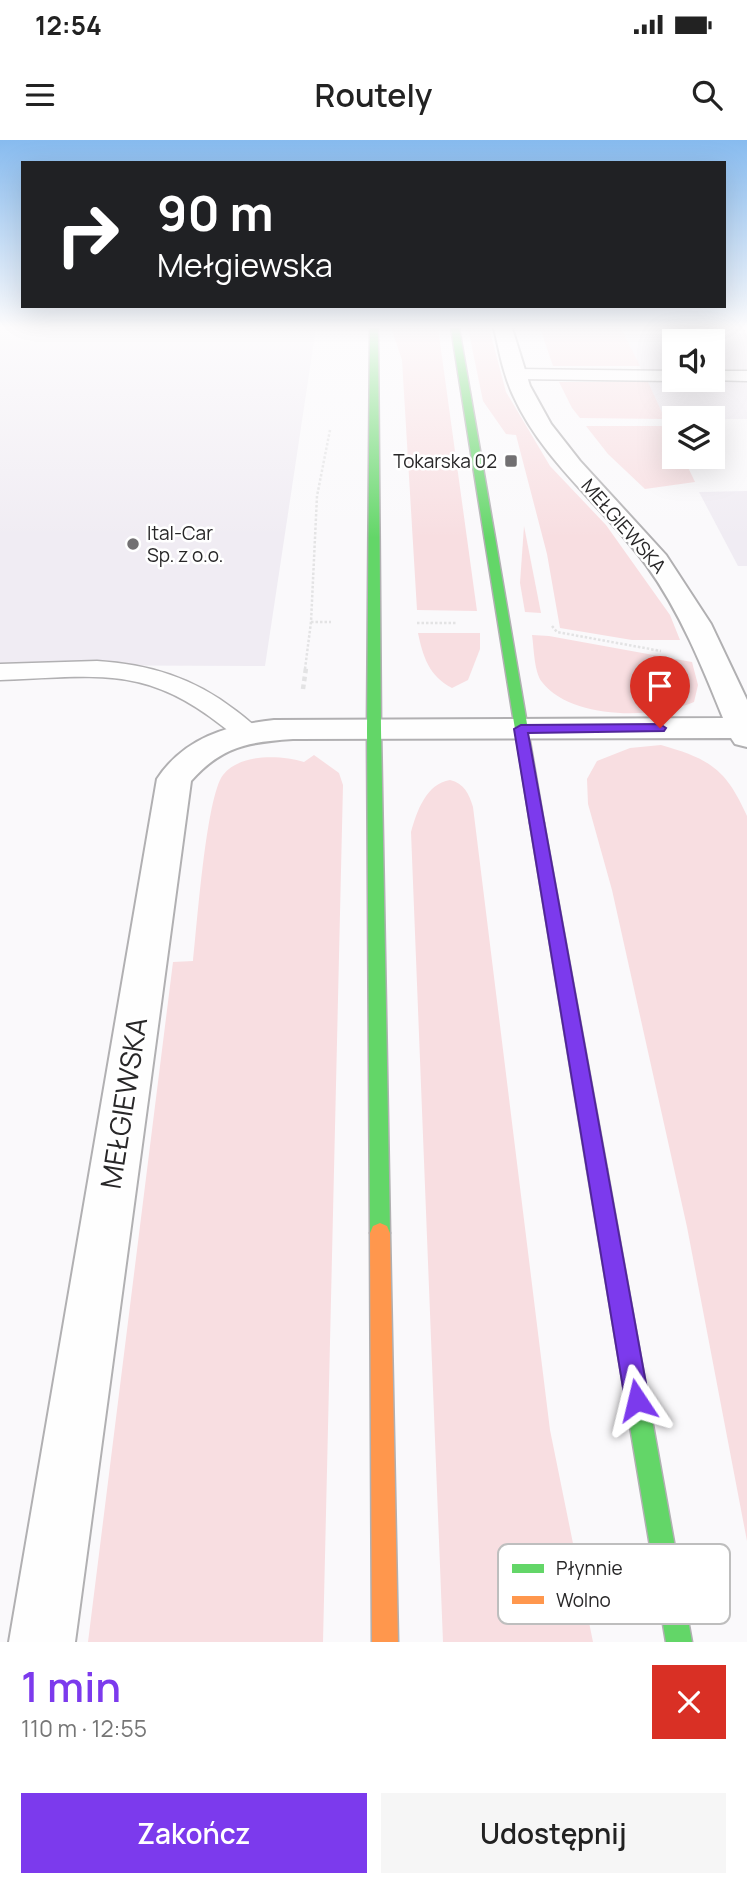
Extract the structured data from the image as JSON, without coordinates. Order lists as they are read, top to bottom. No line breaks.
{"streets":{"street":["MEŁGIEWSKA"]},"places":{"transit":["Tokarska 02"],"other":["Ital-Car Sp. z o.o."]},"legend":["Płynnie","Wolno"],"page":{"status":"12:54","header":"Routely","turn":["90 m","Mełgiewska"],"heading":["1 min","110 m · 12:55"],"buttons":["Zakończ","Udostępnij"]}}
